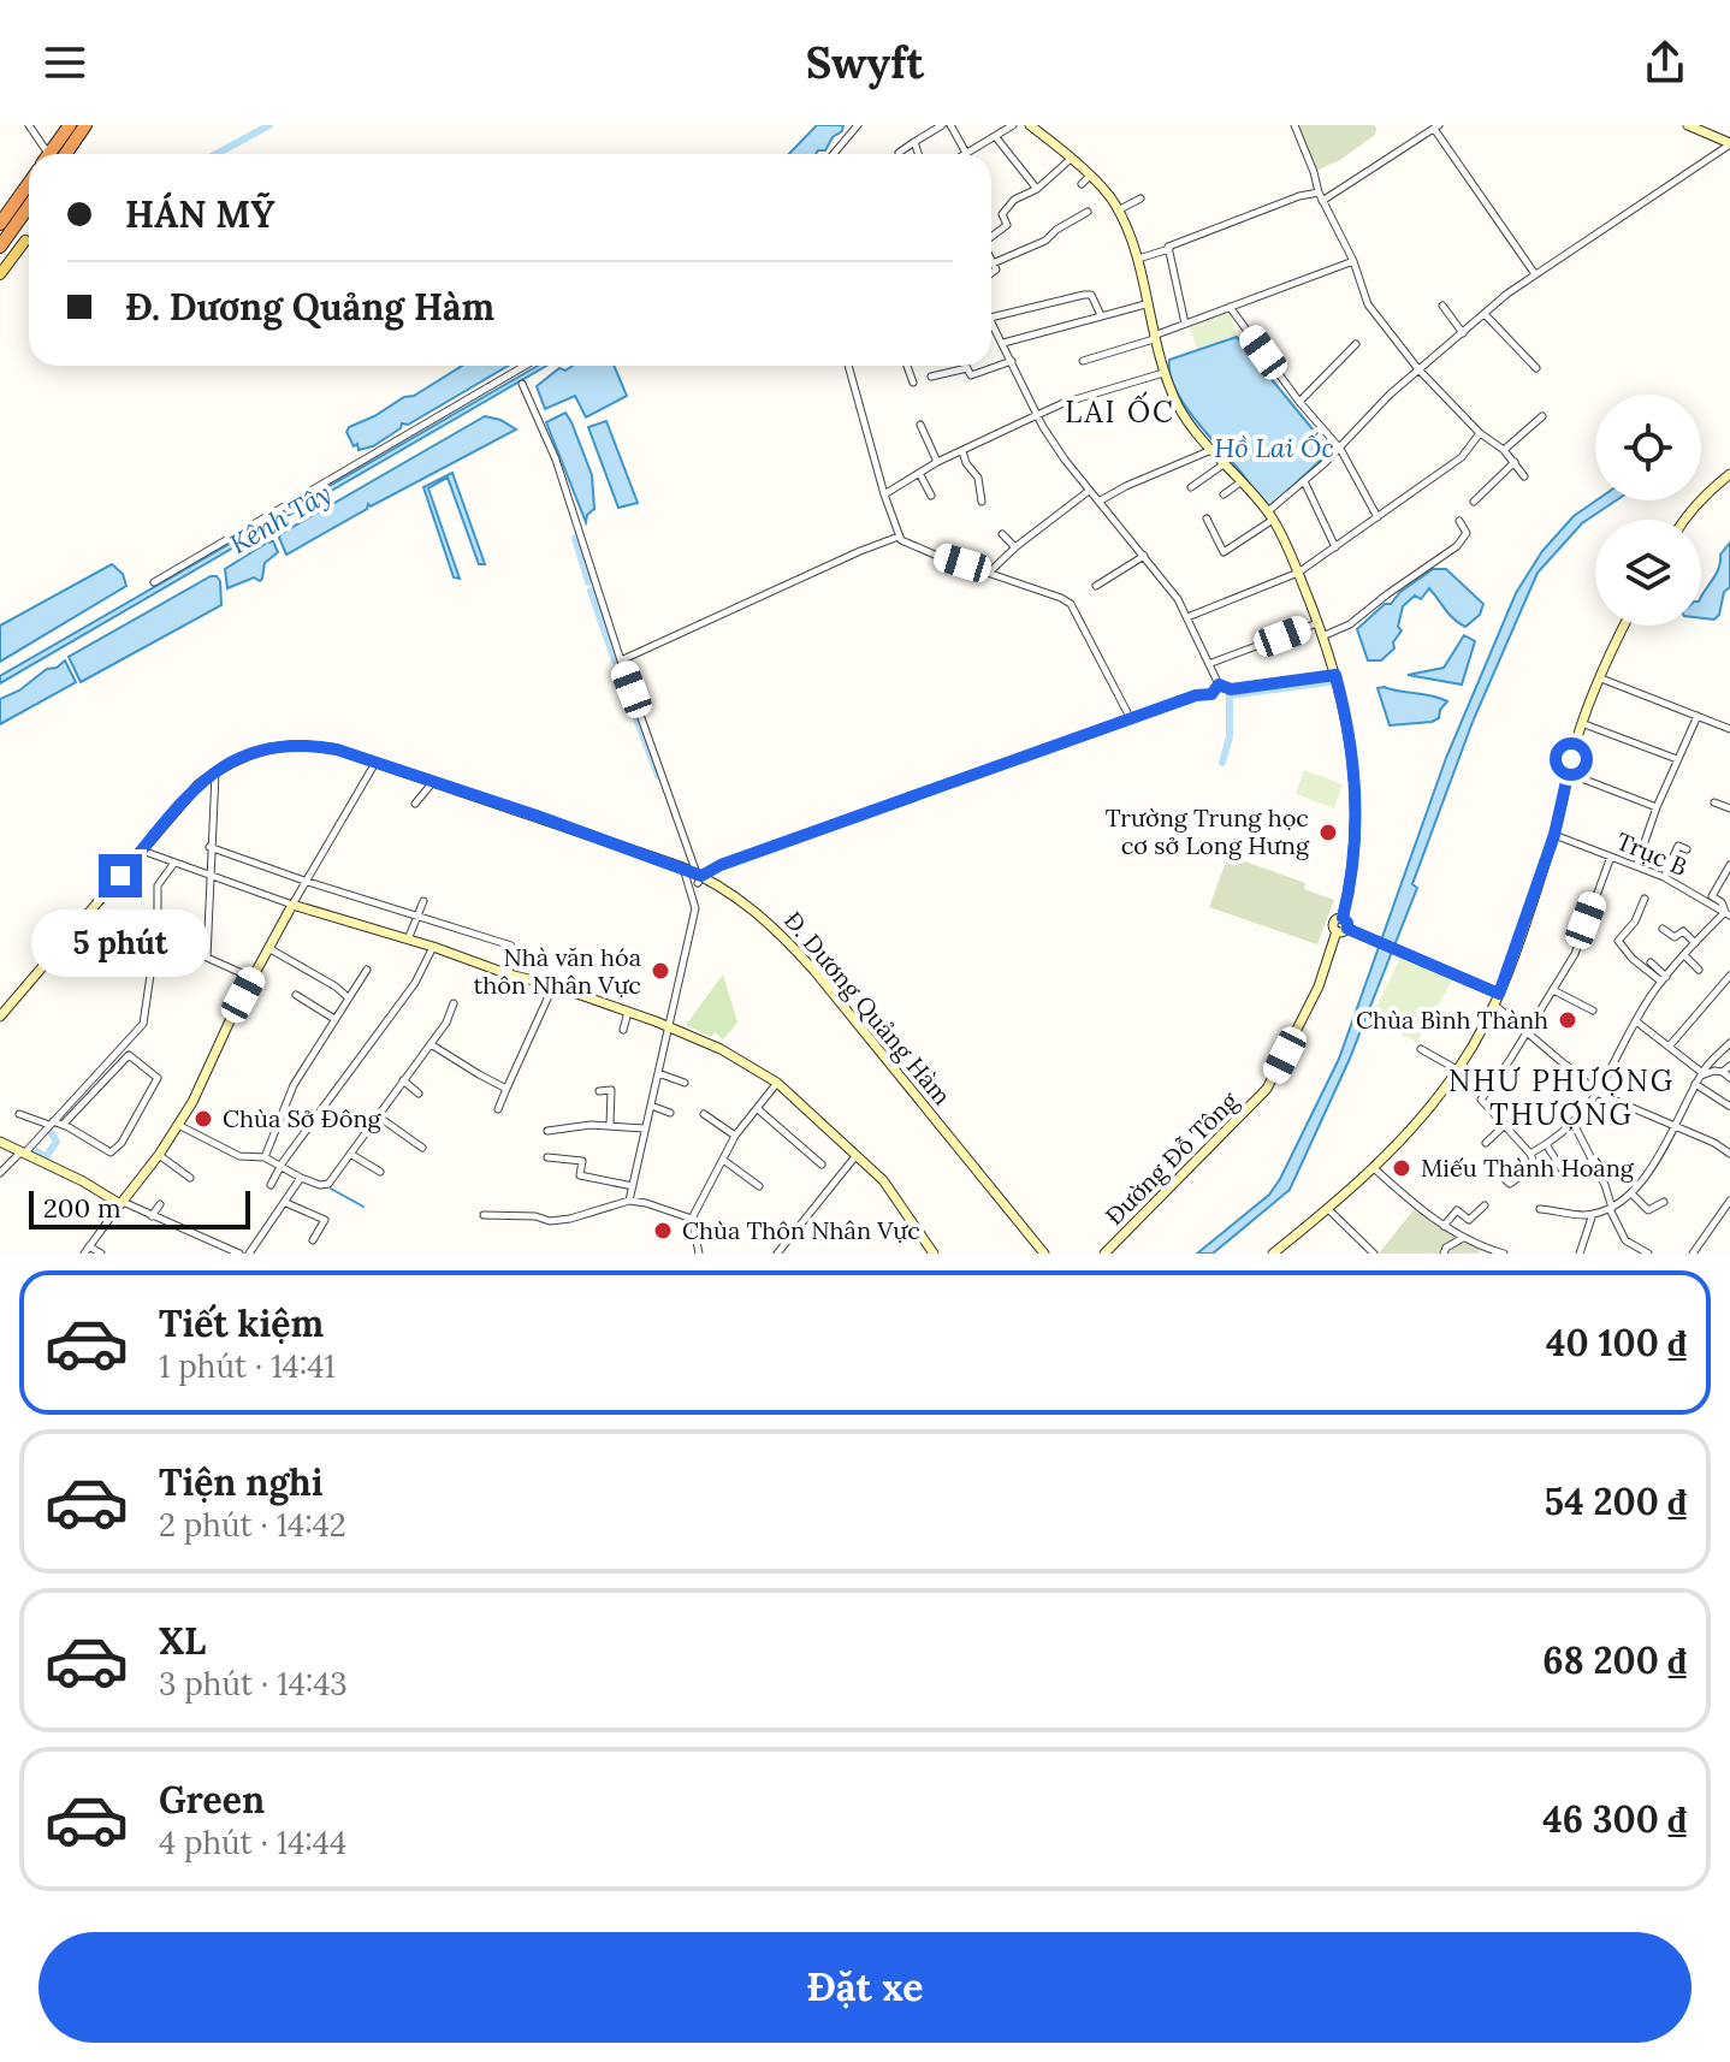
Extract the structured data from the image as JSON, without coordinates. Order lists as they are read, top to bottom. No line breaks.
{"streets":{"main road":["Đ. Dương Quảng Hàm","Đường Đỗ Tông"],"street":["Trục B"]},"districts":["LAI ỐC","NHƯ PHƯỢNG THƯỢNG"],"water":["Hồ Lai Ốc","Kênh Tây"],"places":["Trường Trung học cơ sở Long Hưng","Nhà văn hóa thôn Nhân Vực","Chùa Bình Thành","Chùa Sở Đông","Miếu Thành Hoàng","Chùa Thôn Nhân Vực"],"scale_bar":"200 m","page":{"header":"Swyft","banner":["HÁN MỸ","Đ. Dương Quảng Hàm"],"bubble":"5 phút","scale":"200 m","list":[{"name":"Tiết kiệm","note":"1 phút · 14:41","value":"40 100 ₫"},{"name":"Tiện nghi","note":"2 phút · 14:42","value":"54 200 ₫"},{"name":"XL","note":"3 phút · 14:43","value":"68 200 ₫"},{"name":"Green","note":"4 phút · 14:44","value":"46 300 ₫"}],"buttons":"Đặt xe"}}
